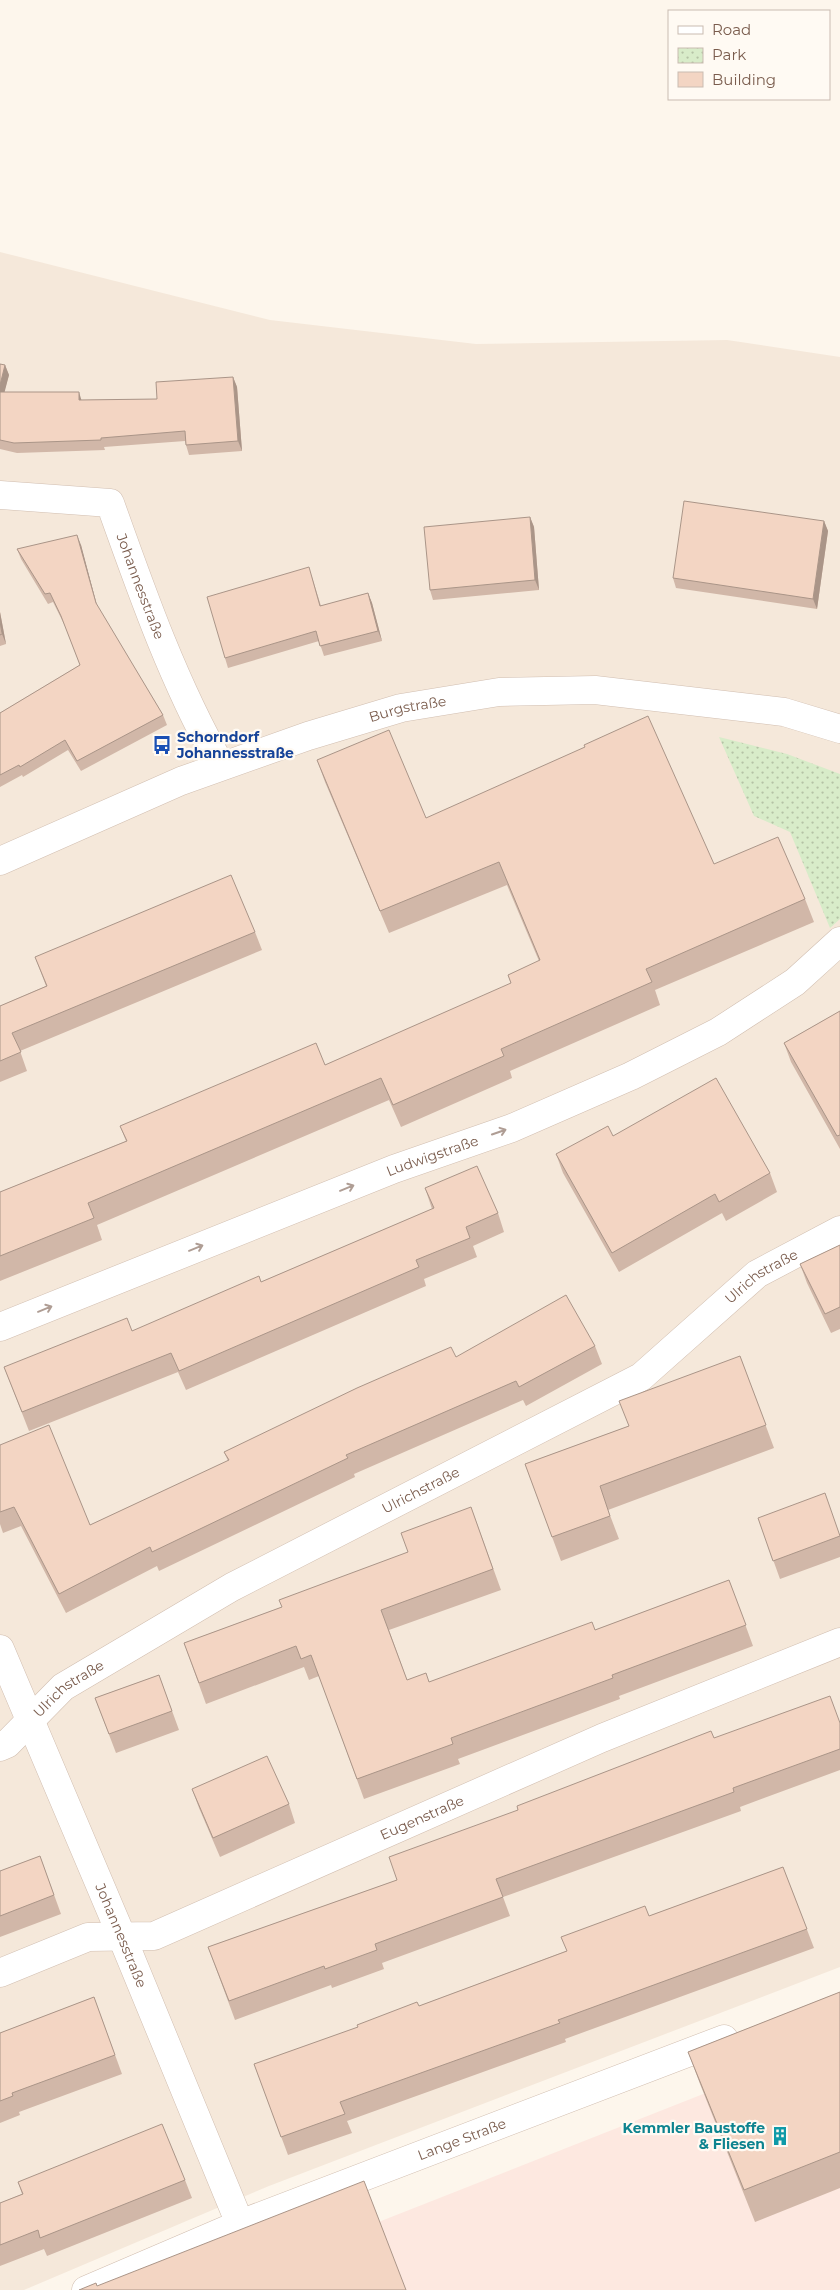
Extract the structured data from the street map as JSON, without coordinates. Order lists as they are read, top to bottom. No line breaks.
{"streets":{"street":["Johannesstraße","Burgstraße","Ludwigstraße","Ulrichstraße","Eugenstraße","Lange Straße"]},"crossings":[["Johannesstraße","Burgstraße"],["Johannesstraße","Ulrichstraße"],["Johannesstraße","Eugenstraße"],["Johannesstraße","Lange Straße"]],"one_way":["Ludwigstraße"],"places":{"bus stop":["Schorndorf Johannesstraße"],"building":["Kemmler Baustoffe & Fliesen"]},"legend":["Road","Park","Building"]}
